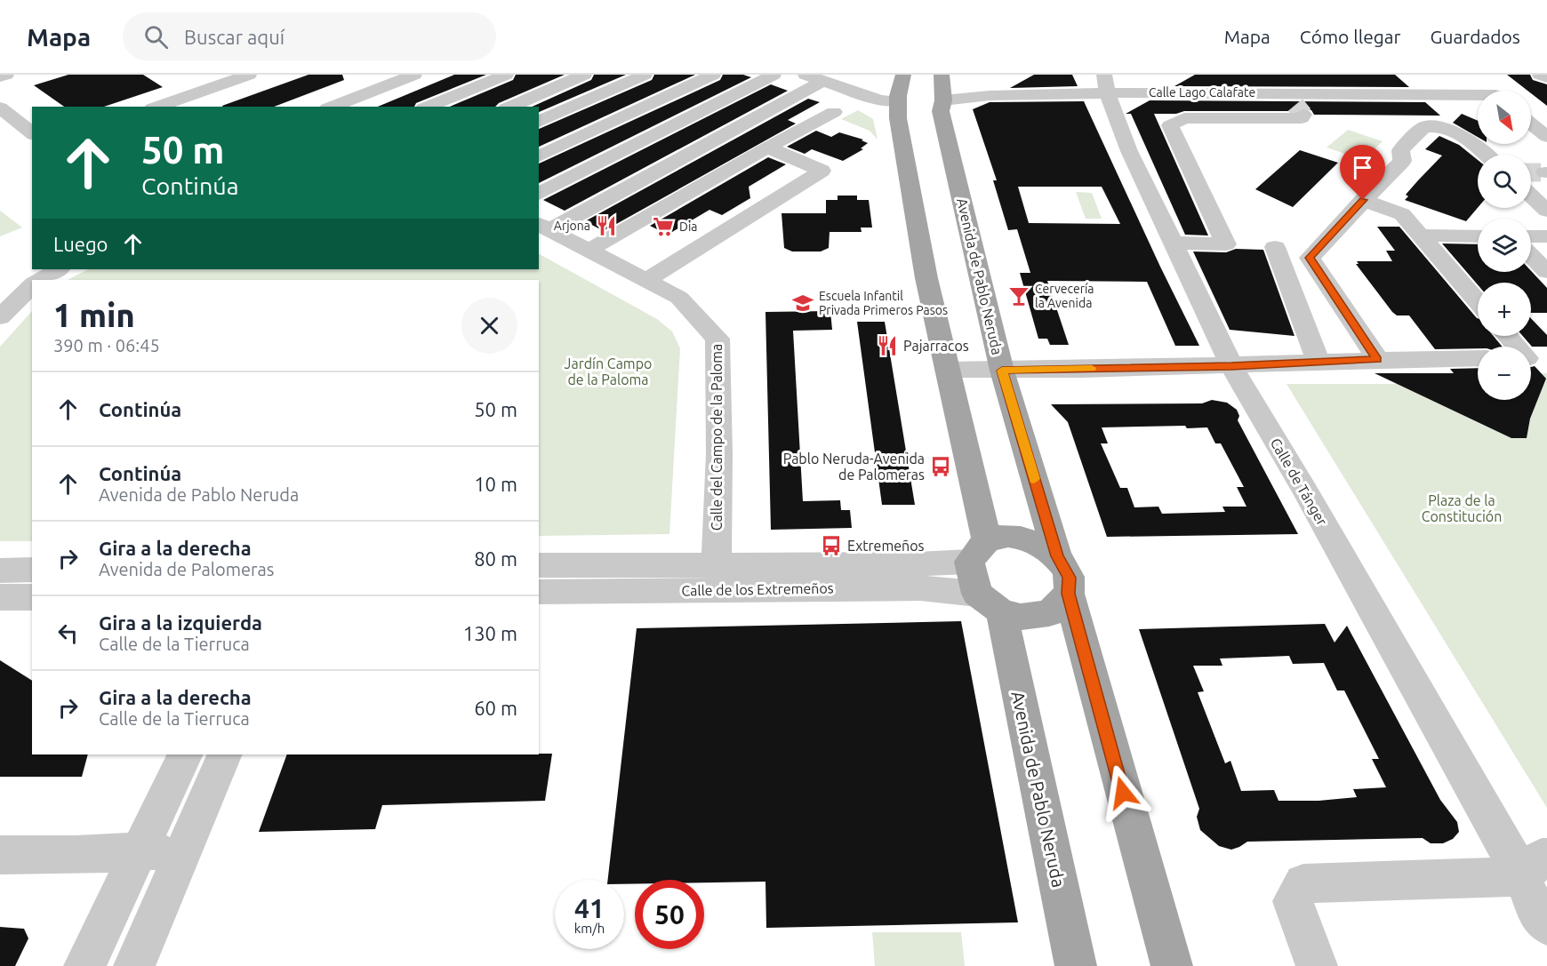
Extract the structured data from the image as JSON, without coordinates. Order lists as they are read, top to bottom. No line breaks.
{"streets":{"main road":["Avenida de Pablo Neruda"],"street":["Calle Lago Calafate","Calle del Campo de la Paloma","Calle de Tánger","Calle de los Extremeños"]},"crossings":[["Calle Lago Calafate","Avenida de Pablo Neruda"],["Calle Lago Calafate","Calle del Campo de la Paloma"],["Calle Lago Calafate","Calle de Tánger"],["Avenida de Pablo Neruda","Calle de los Extremeños"],["Calle del Campo de la Paloma","Calle de los Extremeños"]],"parks":["Jardín Campo de la Paloma","Plaza de la Constitución"],"places":{"restaurant":["Arjona","Pajarracos"],"supermarket":["Dia"],"bar":["Cervecería la Avenida"],"school or university":["Escuela Infantil Privada Primeros Pasos"],"bus stop":["Pablo Neruda-Avenida de Palomeras","Extremeños"]},"north":"bottom right","page":{"header":"Mapa","search":"Buscar aquí","nav":["Mapa","Cómo llegar","Guardados"],"map_buttons":["+","−"],"turn":["50 m","Continúa"],"then":"Luego","heading":["1 min","390 m · 06:45"],"list":[{"name":"Continúa","value":"50 m"},{"name":"Continúa","note":"Avenida de Pablo Neruda","value":"10 m"},{"name":"Gira a la derecha","note":"Avenida de Palomeras","value":"80 m"},{"name":"Gira a la izquierda","note":"Calle de la Tierruca","value":"130 m"},{"name":"Gira a la derecha","note":"Calle de la Tierruca","value":"60 m"}],"speed":"41 km/h","limit":"50"}}
